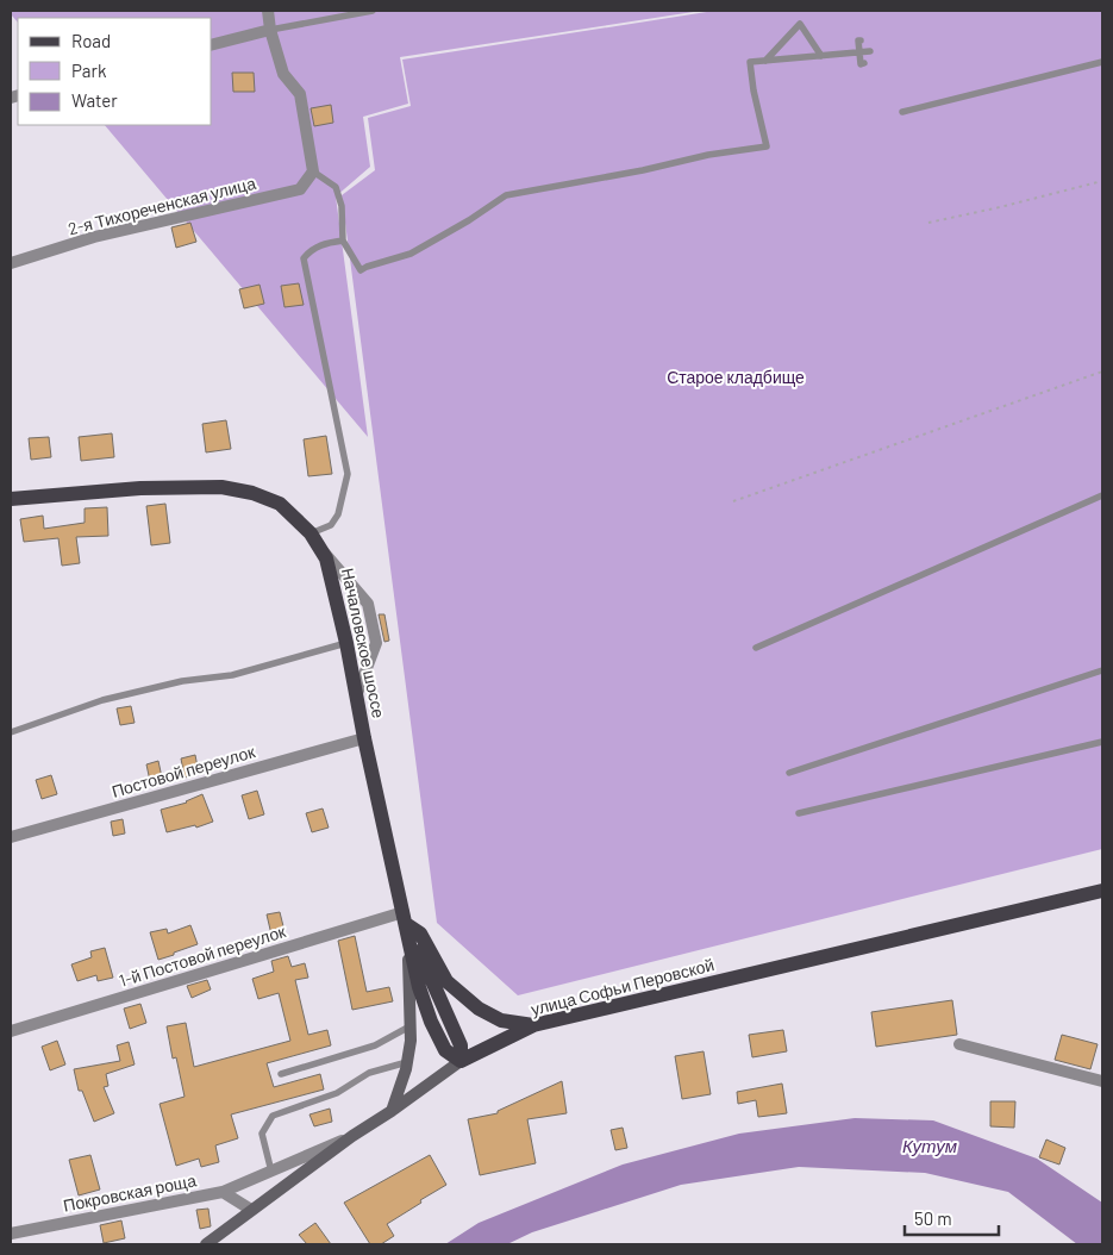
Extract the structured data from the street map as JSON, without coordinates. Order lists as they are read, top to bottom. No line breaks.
{"streets":{"main road":["Началовское шоссе","улица Софьи Перовской"],"street":["2-я Тихореченская улица","Постовой переулок","1-й Постовой переулок","Покровская роща"]},"crossings":[["Началовское шоссе","Постовой переулок"],["Началовское шоссе","1-й Постовой переулок"],["Началовское шоссе","улица Софьи Перовской"],["улица Софьи Перовской","Покровская роща"]],"water":["Кутум"],"parks":["Старое кладбище"],"legend":["Road","Park","Water"],"scale_bar":"50 m"}
